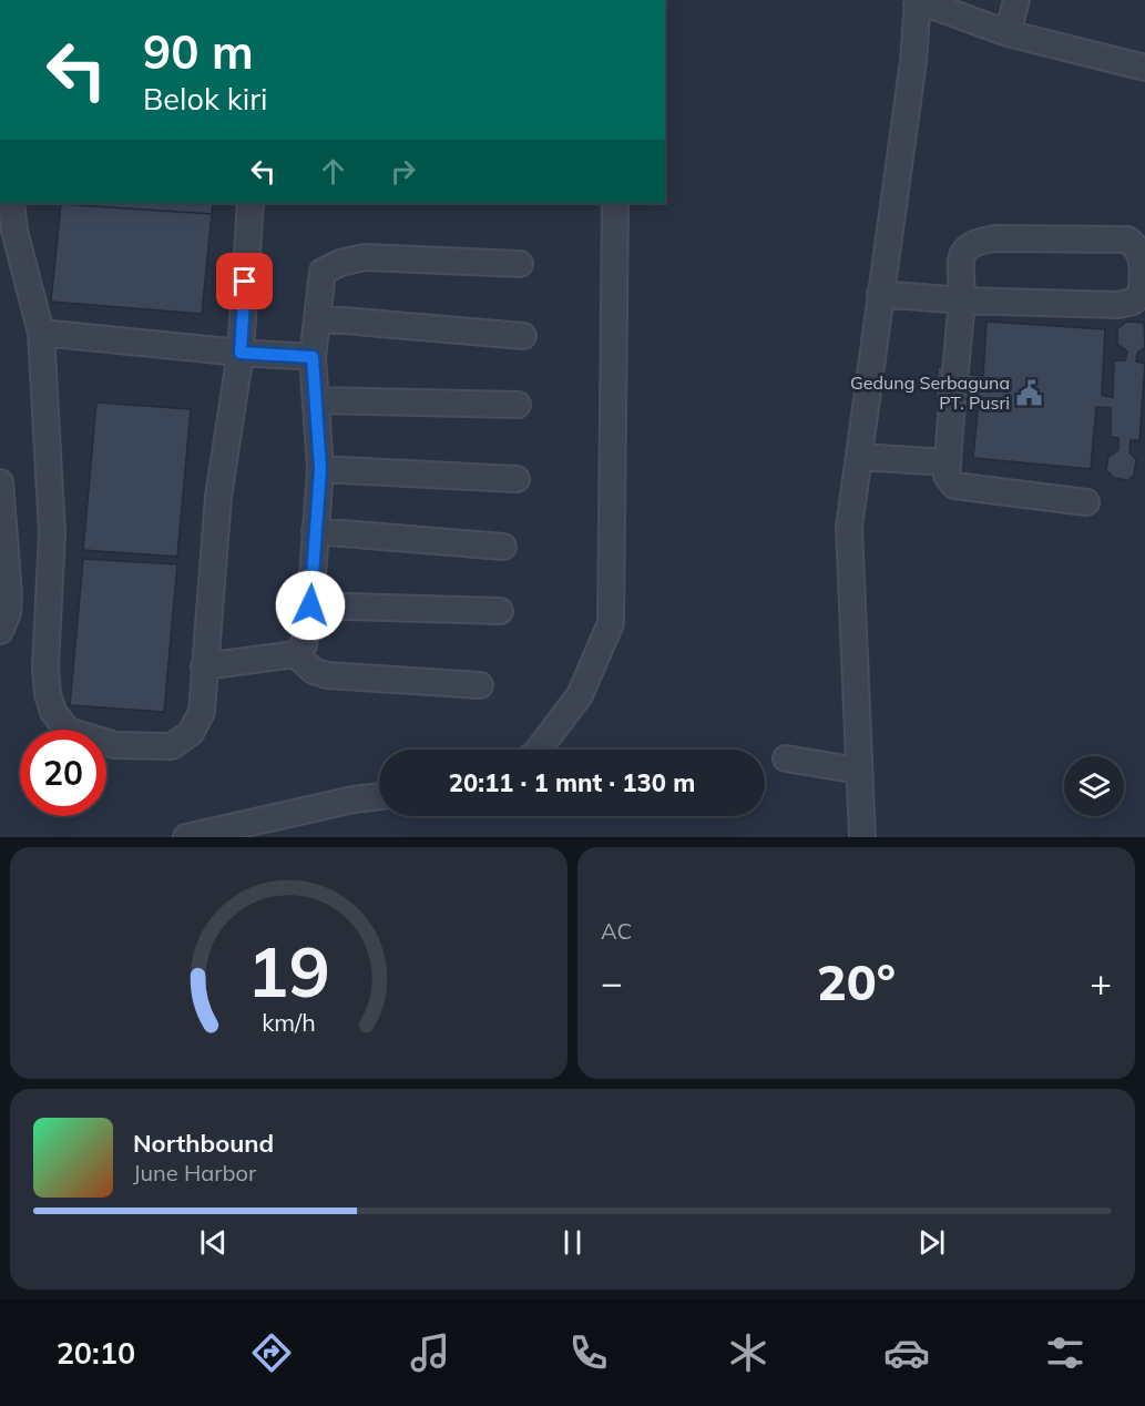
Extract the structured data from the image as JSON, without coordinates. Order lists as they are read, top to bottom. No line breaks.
{"places":{"public building":["Gedung Serbaguna PT. Pusri"]},"page":{"turn":["90 m","Belok kiri"],"limit":"20","trip":"20:11 · 1 mnt · 130 m","tile":"AC","heat":["−","20°","+"],"song":["Northbound","June Harbor"],"tabs":"20:10","gauge":["19","km/h"]}}
